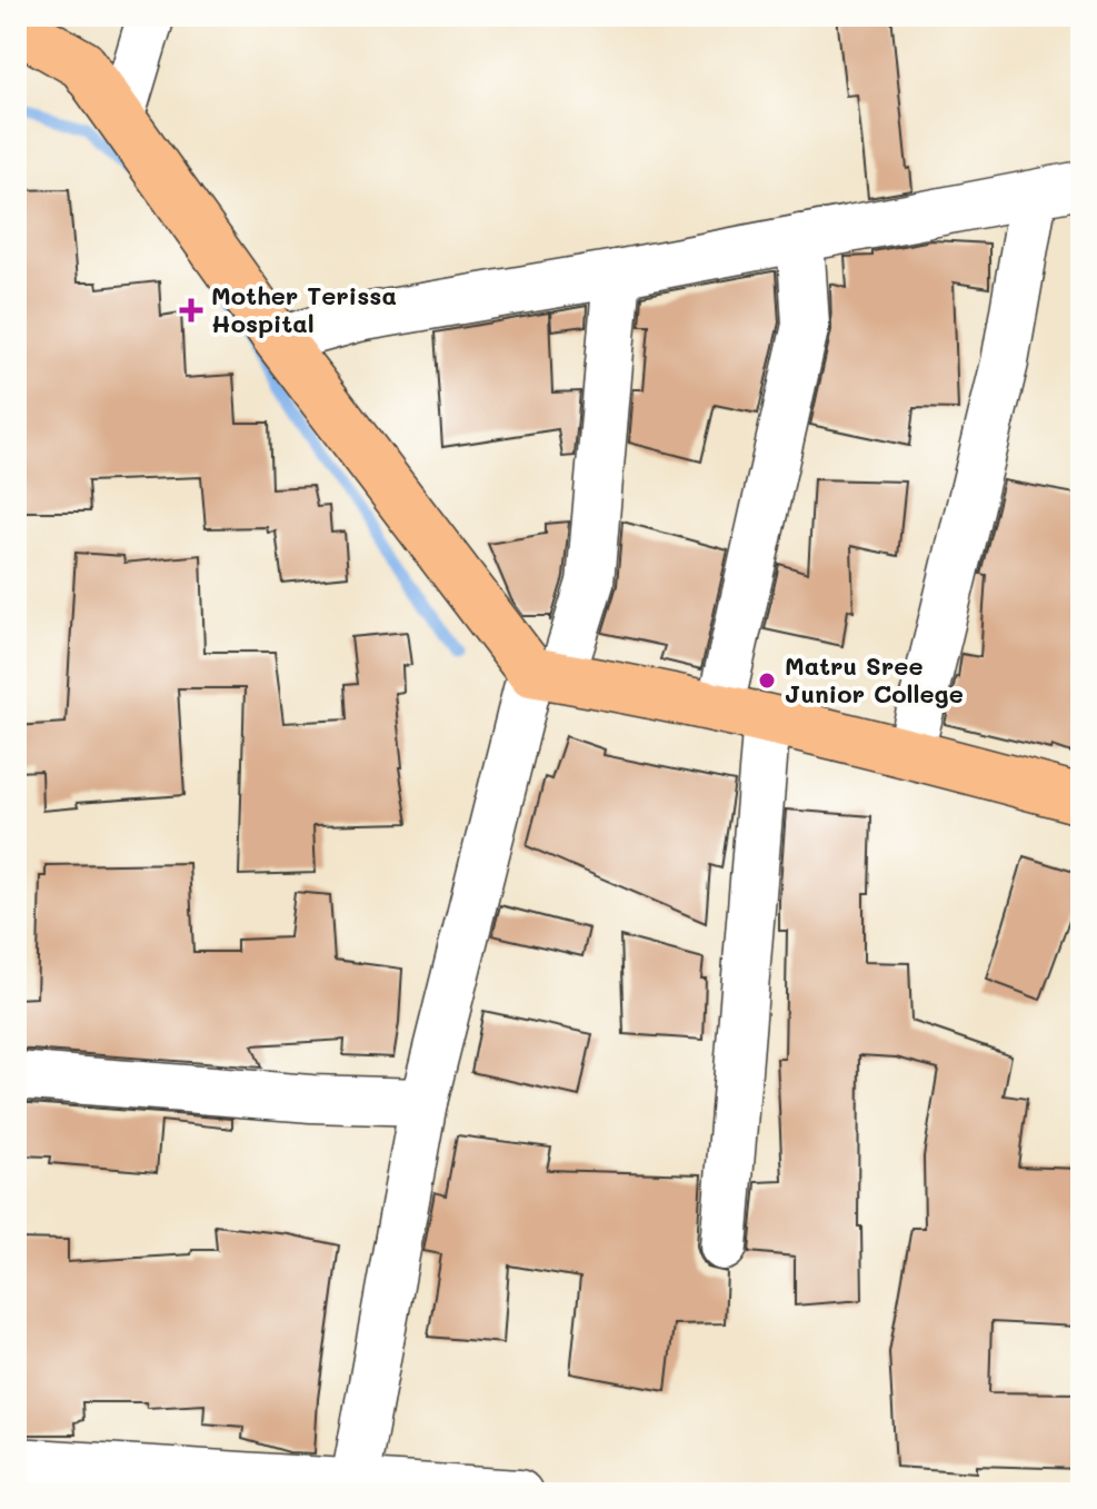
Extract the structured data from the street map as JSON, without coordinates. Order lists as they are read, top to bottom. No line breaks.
{"places":{"health":["Mother Terissa Hospital"],"other":["Matru Sree Junior College"]}}
